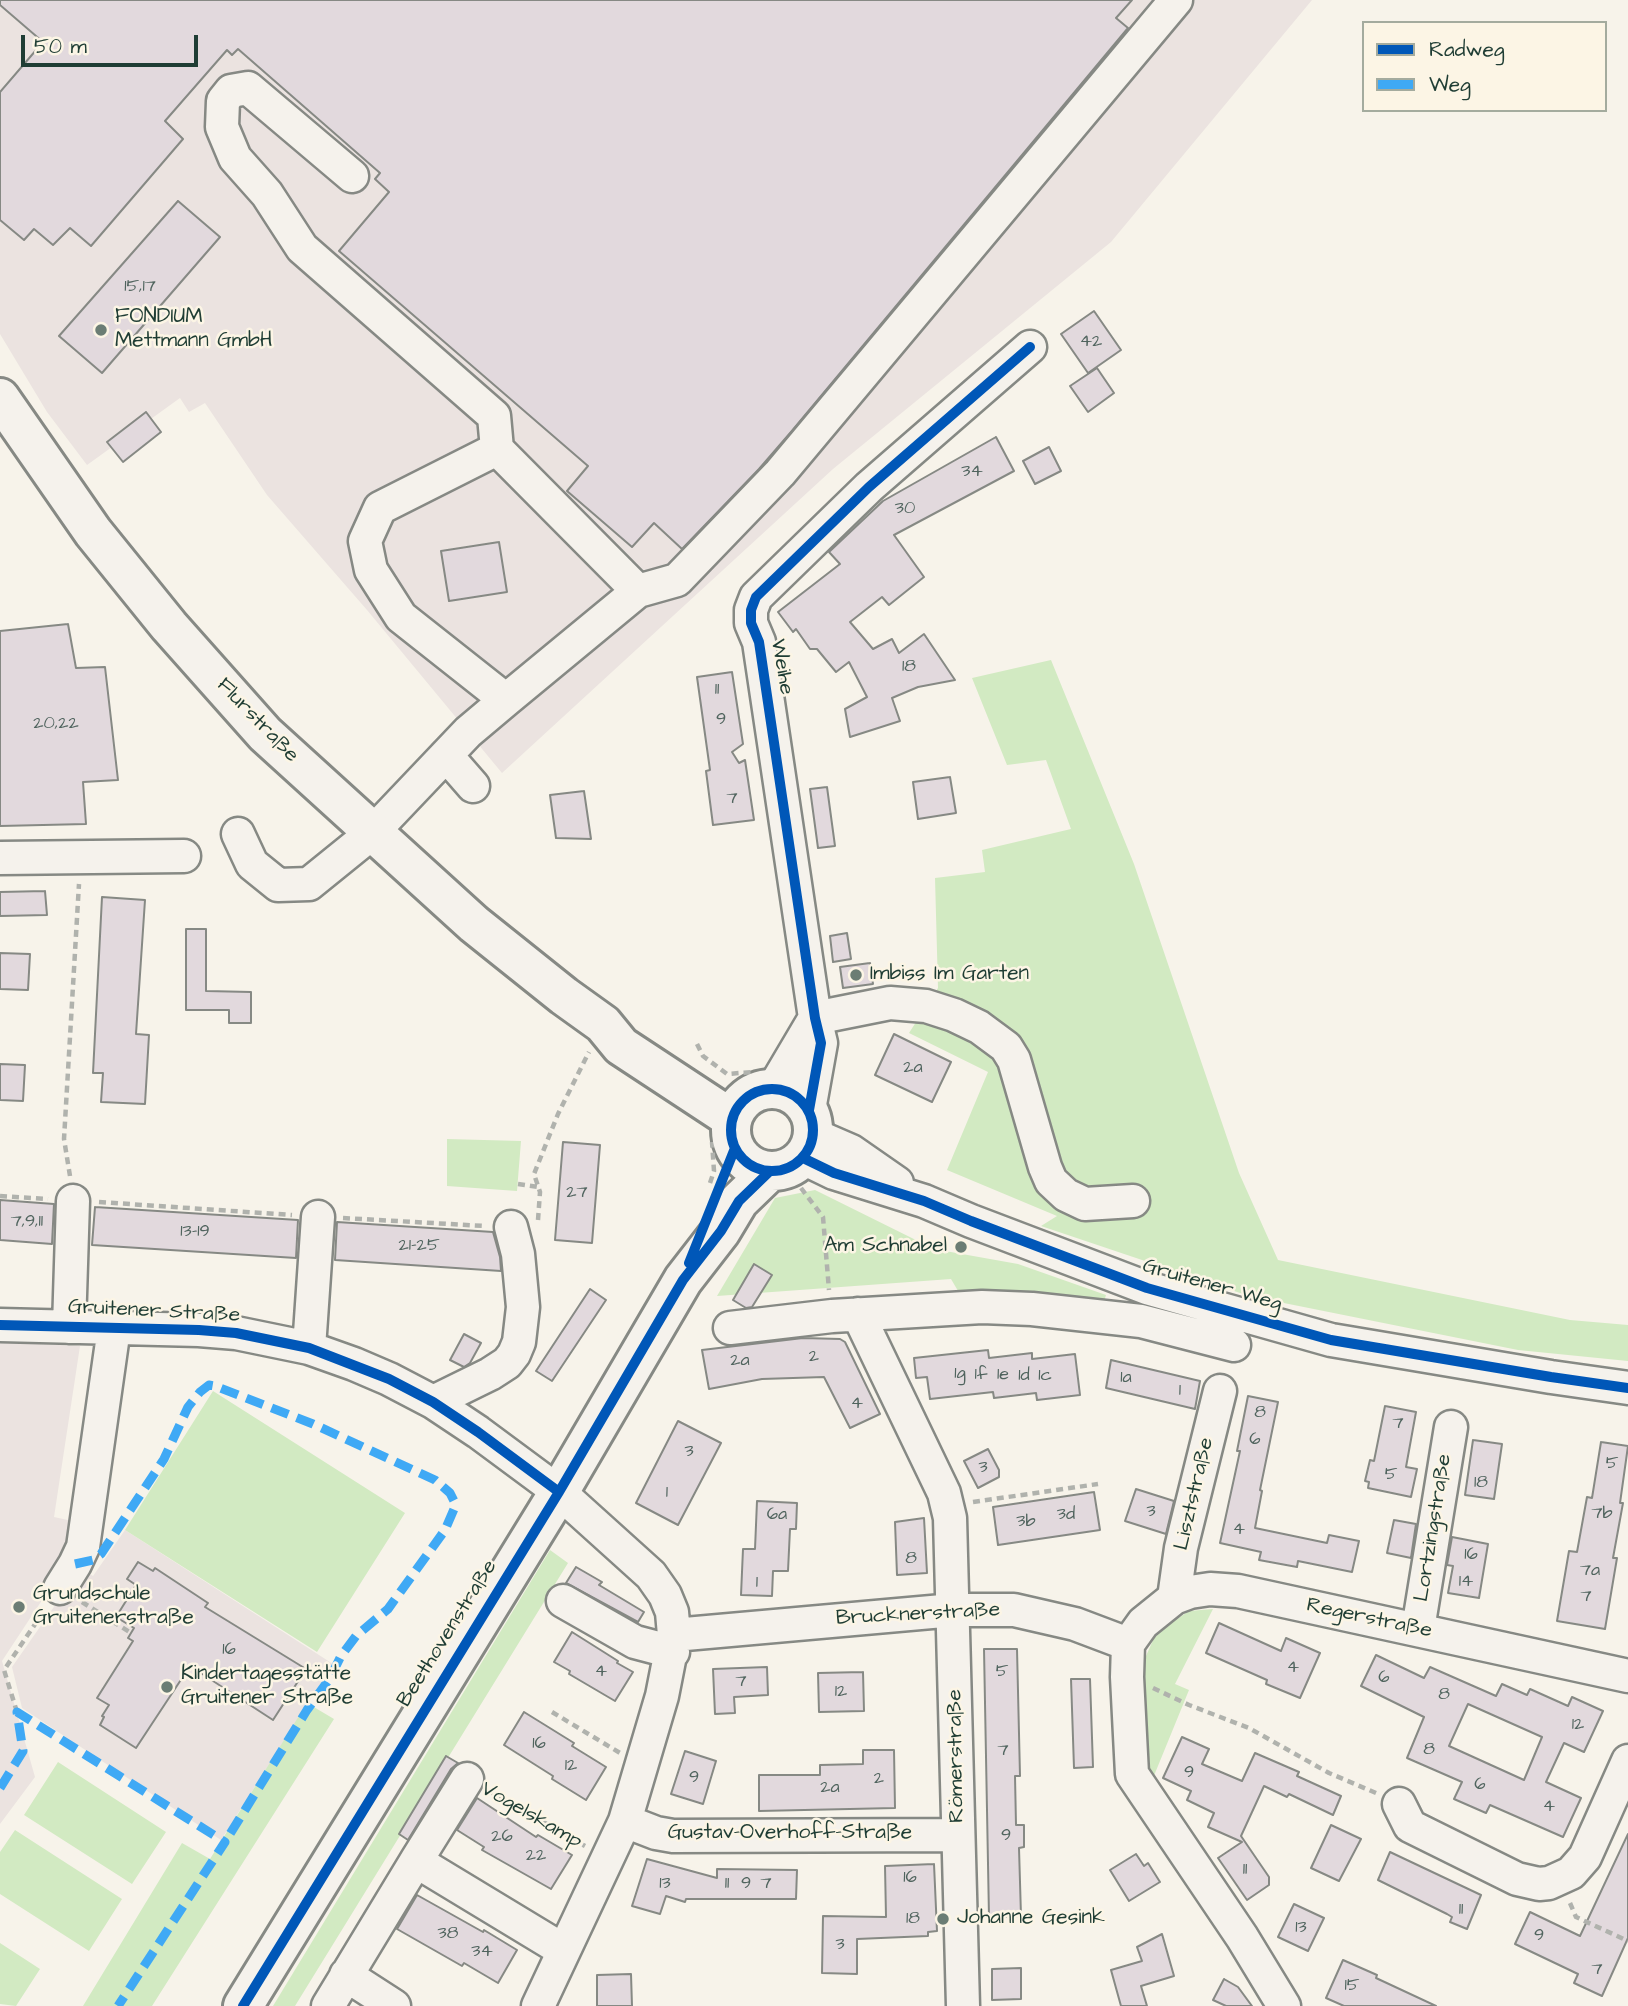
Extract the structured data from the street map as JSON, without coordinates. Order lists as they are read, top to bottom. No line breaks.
{"streets":{"main road":["Flurstraße","Beethovenstraße"],"street":["Weihe","Gruitener Weg","Gruitener Straße","Lisztstraße","Lortzingstraße","Brucknerstraße","Regerstraße","Römerstraße","Vogelskamp","Gustav-Overhoff-Straße"]},"crossings":[["Weihe","Gruitener Weg"],["Weihe","Beethovenstraße"],["Gruitener Weg","Beethovenstraße"],["Gruitener Straße","Beethovenstraße"],["Gruitener Straße","Vogelskamp"],["Lisztstraße","Regerstraße"],["Lortzingstraße","Regerstraße"],["Brucknerstraße","Regerstraße"],["Brucknerstraße","Römerstraße"],["Brucknerstraße","Vogelskamp"],["Beethovenstraße","Vogelskamp"],["Römerstraße","Gustav-Overhoff-Straße"],["Vogelskamp","Gustav-Overhoff-Straße"]],"places":["FONDIUM Mettmann GmbH","Imbiss Im Garten","Am Schnabel","Grundschule Gruitenerstraße","Kindertagesstätte Gruitener Straße","Johanne Gesink"],"house_numbers":["15,17","42","34","30","18","11","9","20,22","7","2a","27","7,9,11","13-19","21-25","2","2a","1g","1f","1e","1d","1c","1a","1","4","8","7","6","3","5","3","5","18","1","3","7b","6a","3d","3b","4","16","8","7a","14","1","7","16","4","4","5","6","7","12","8","12","16","8","7","12","9","9","2","6","2a","4","9","26","22","11","16","13","11","9","7","11","18","13","38","9","3","34","7","15"],"legend":["Radweg","Weg"],"scale_bar":"50 m"}
